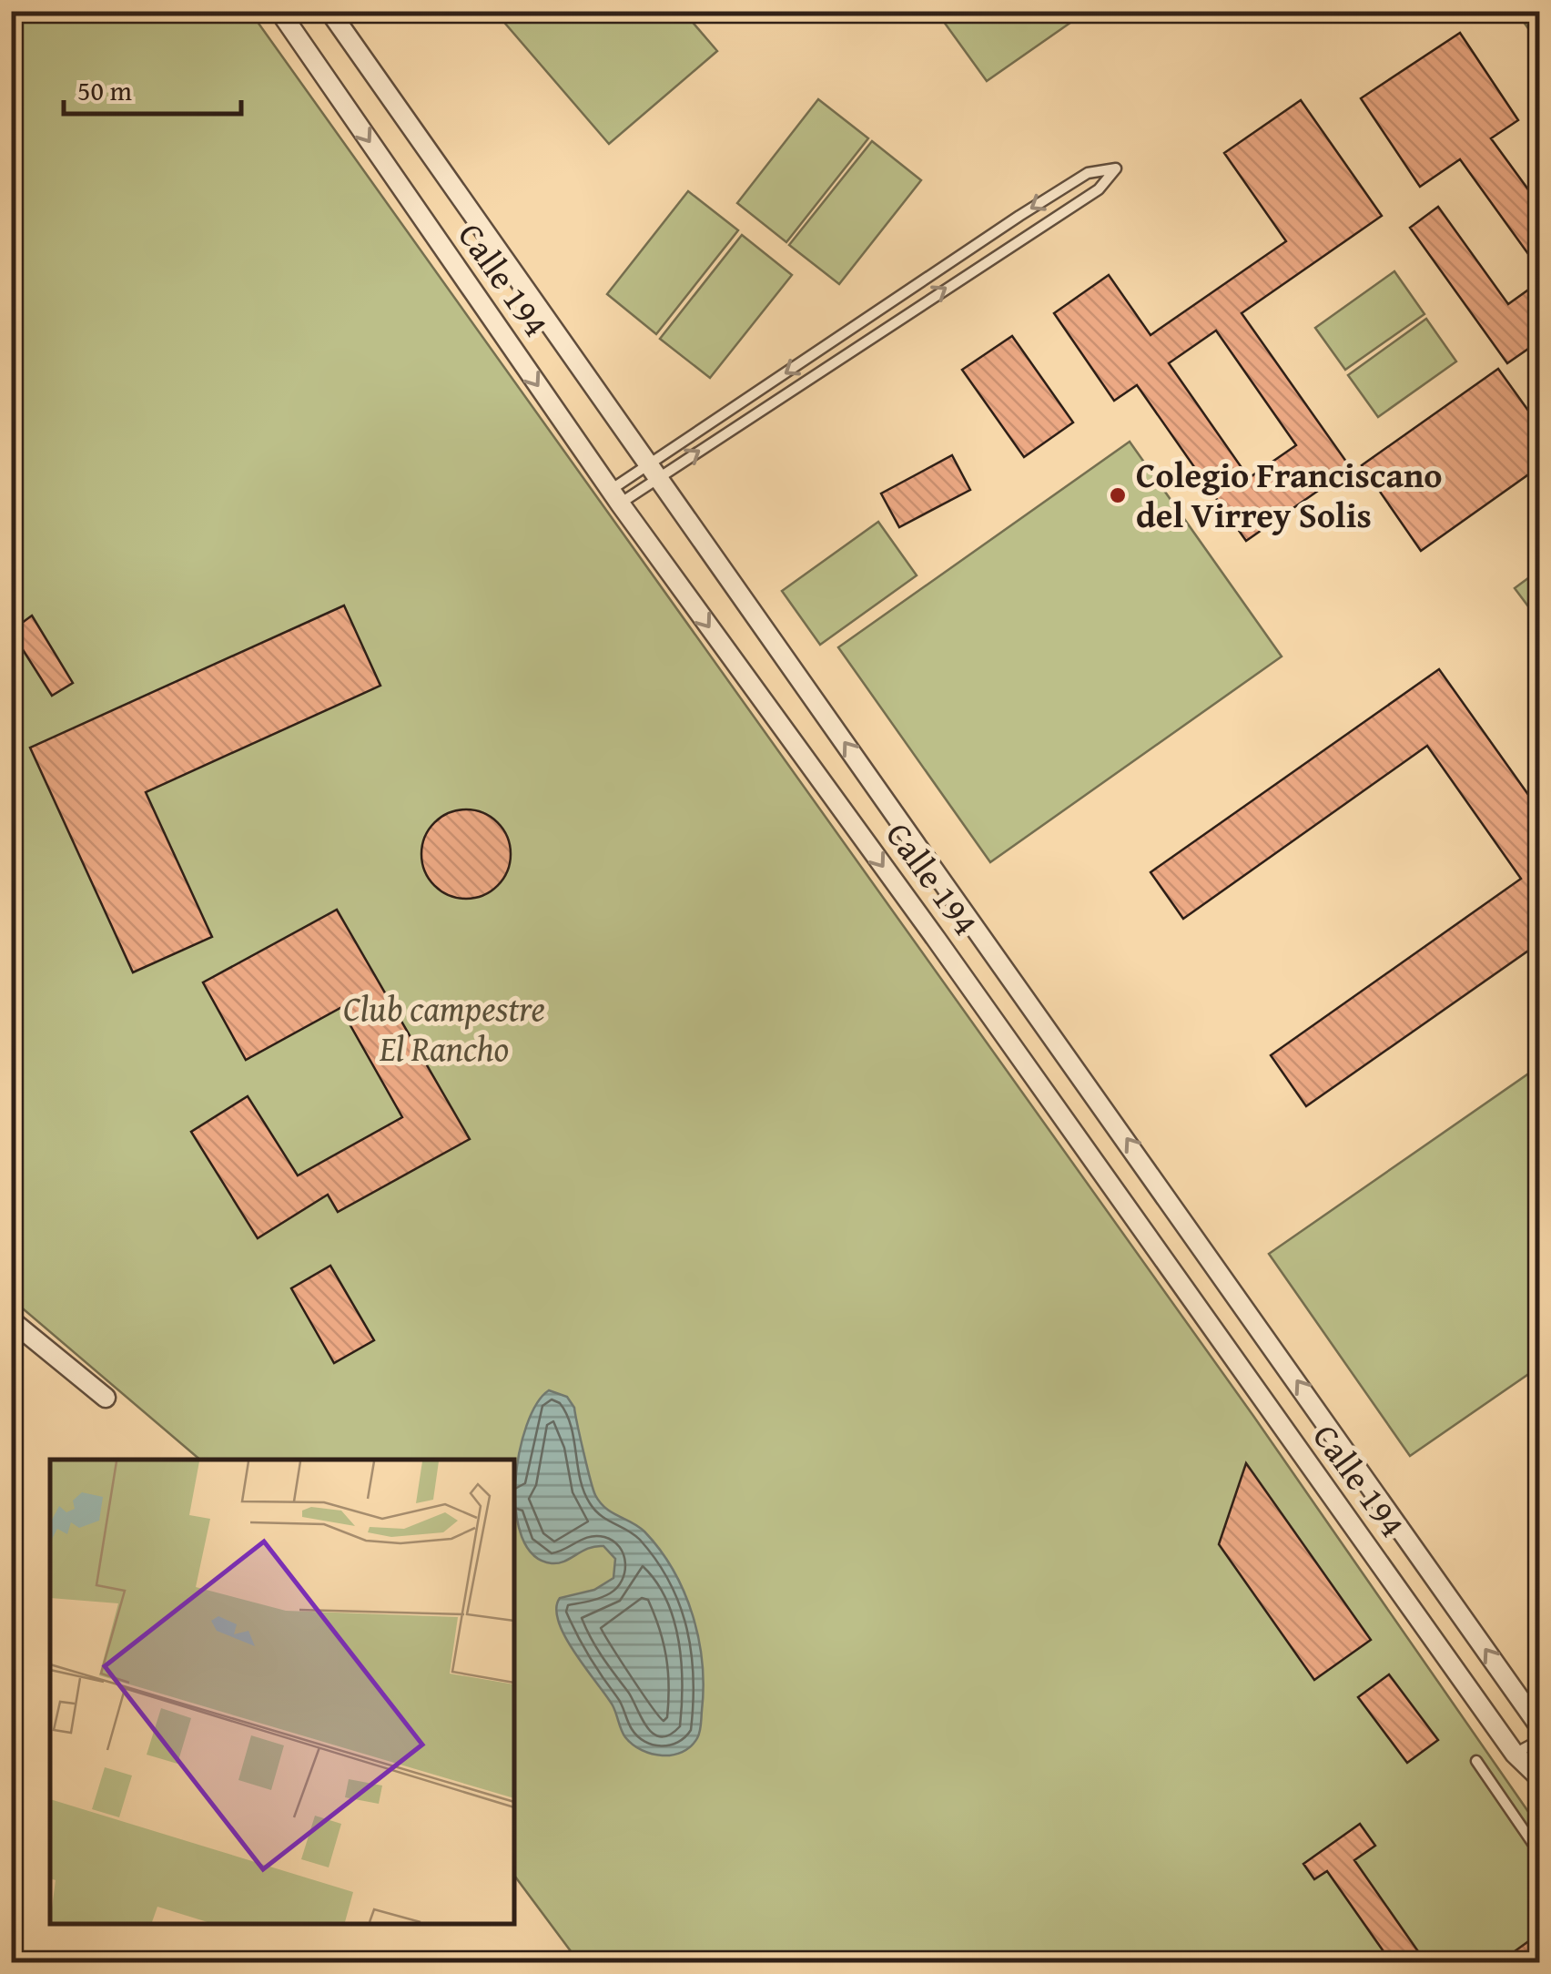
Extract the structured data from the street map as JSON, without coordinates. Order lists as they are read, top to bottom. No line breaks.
{"streets":{"street":["Calle 194"]},"parks":["Club campestre El Rancho"],"places":["Colegio Franciscano del Virrey Solis"],"scale_bar":"50 m"}
